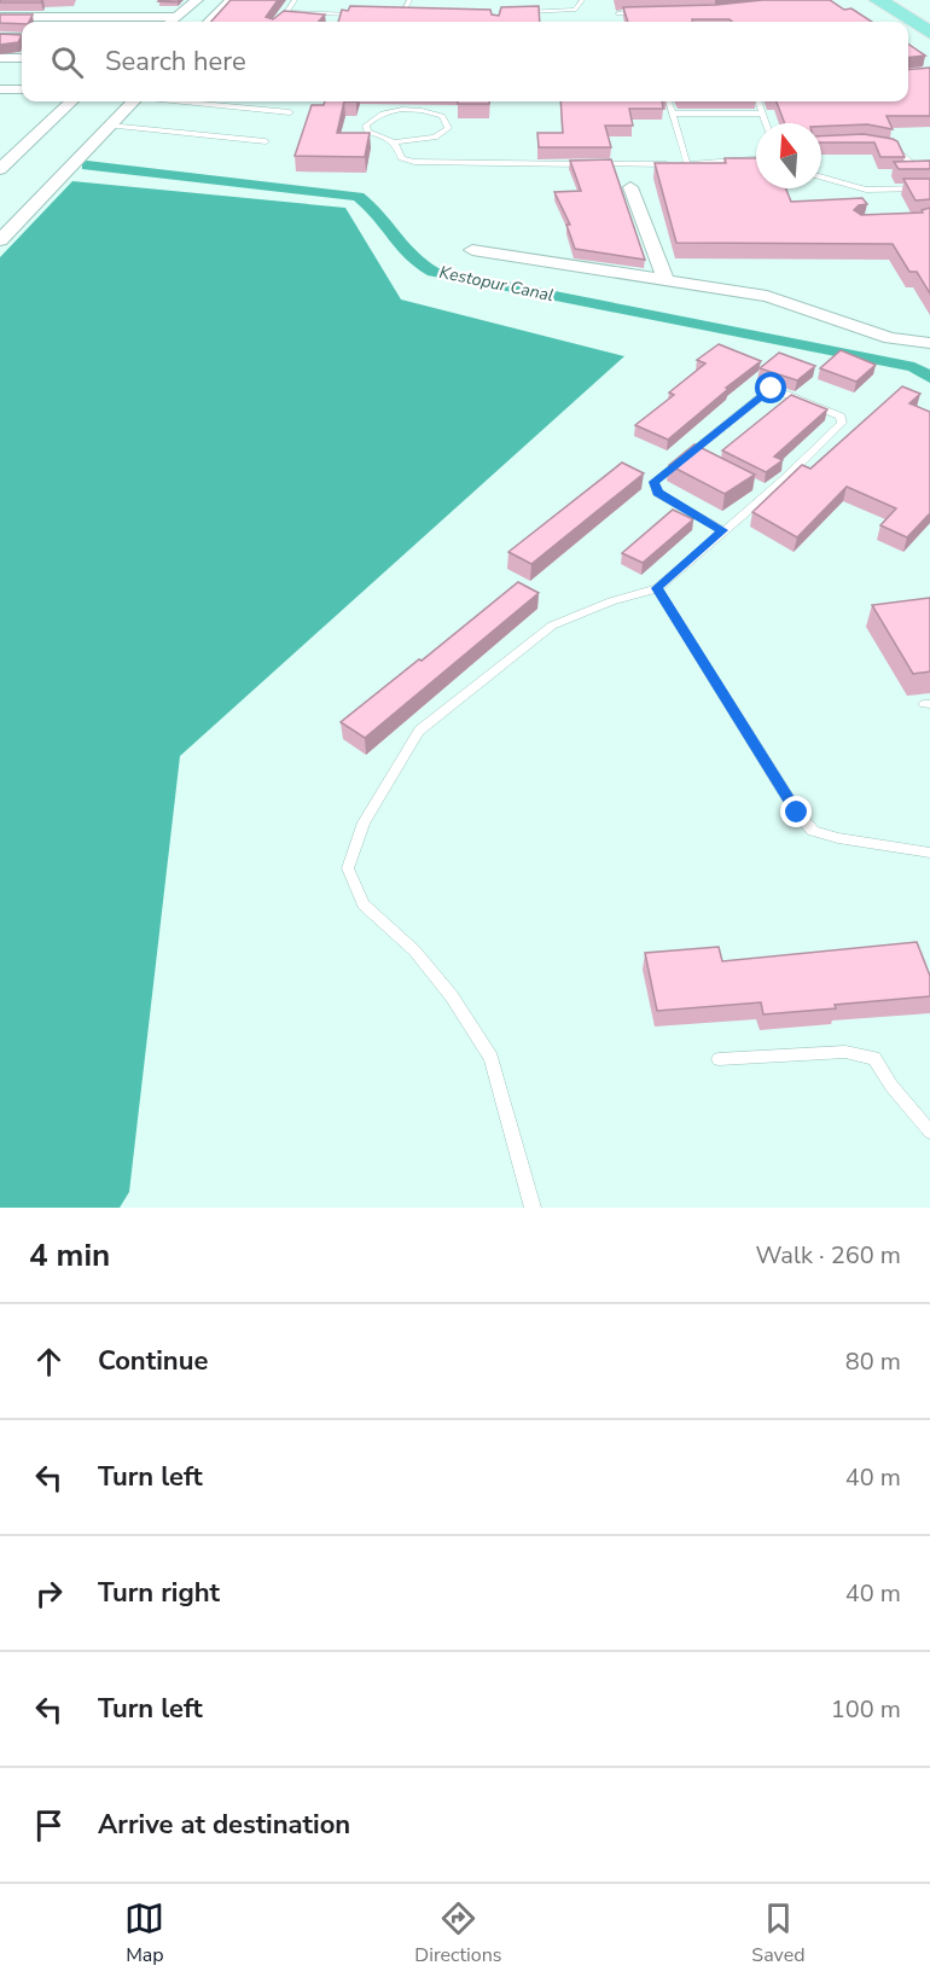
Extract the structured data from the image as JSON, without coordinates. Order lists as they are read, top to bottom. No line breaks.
{"water":["Kestopur Canal"],"north":"top","page":{"search":"Search here","heading":["4 min","Walk · 260 m"],"list":[["Continue","80 m"],["Turn left","40 m"],["Turn right","40 m"],["Turn left","100 m"],"Arrive at destination"],"nav":["Map","Directions","Saved"]}}
